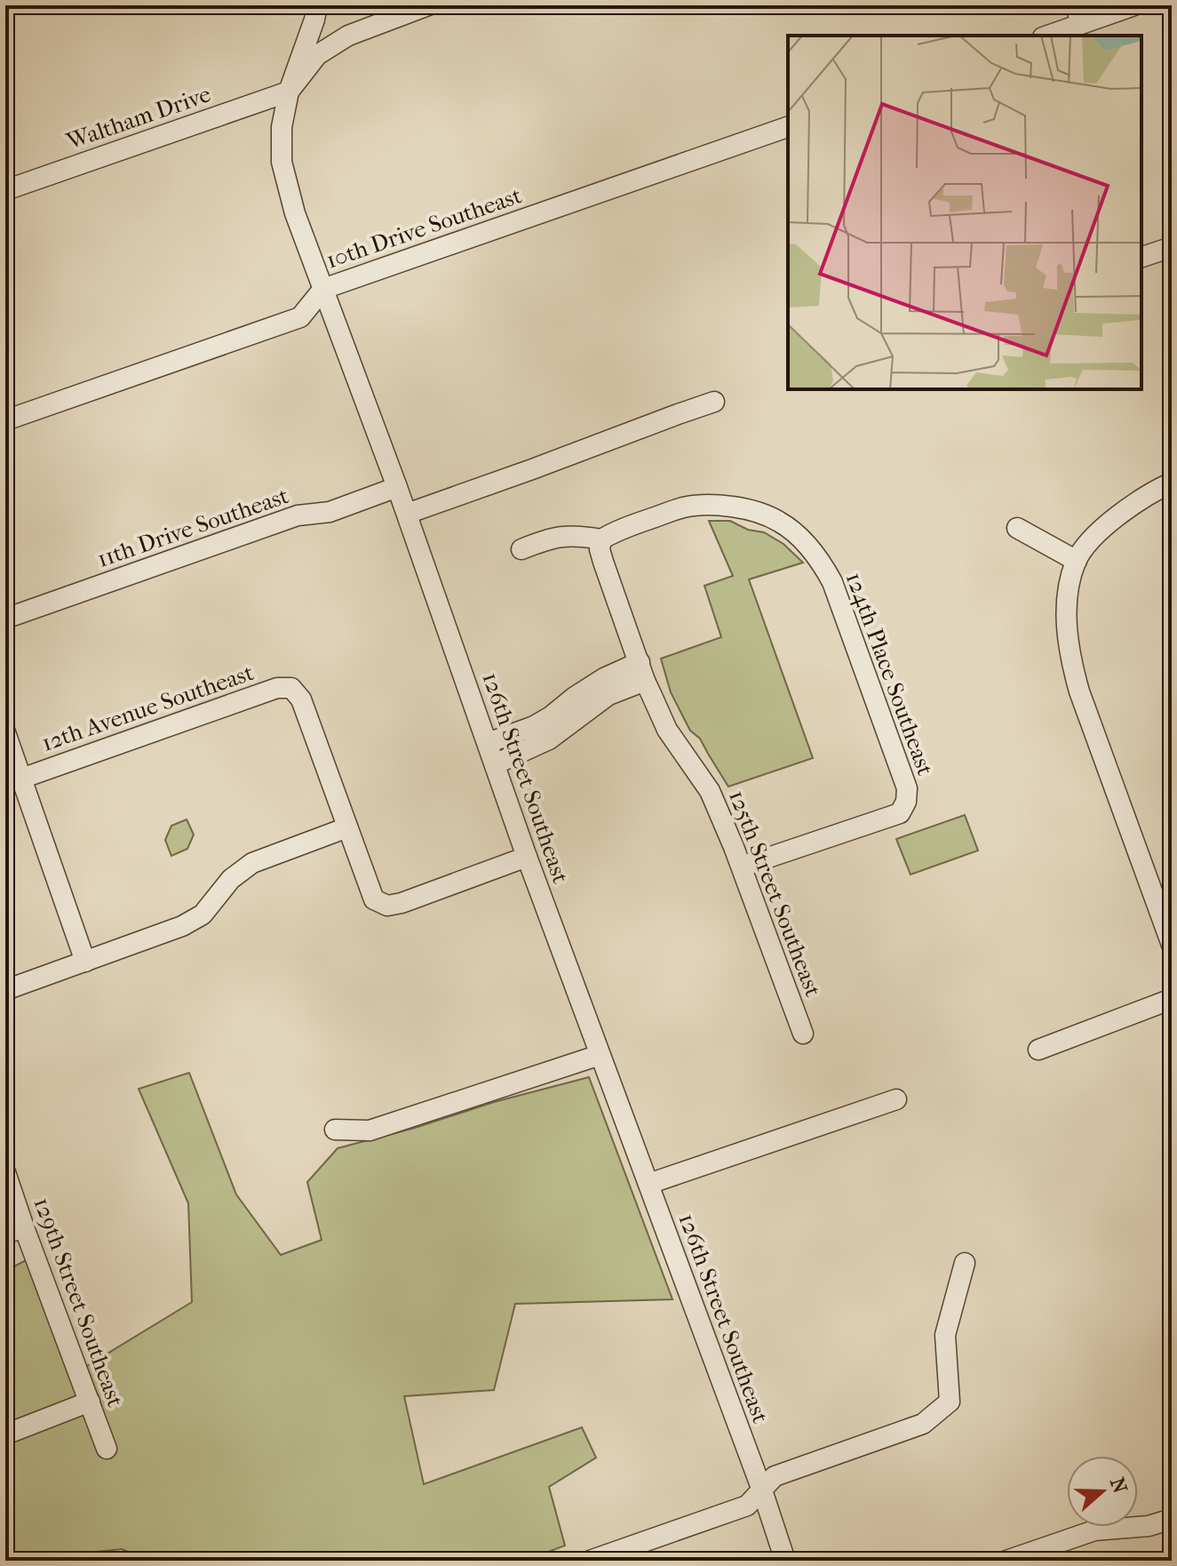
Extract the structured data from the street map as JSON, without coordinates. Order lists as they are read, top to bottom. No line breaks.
{"streets":{"street":["Waltham Drive","10th Drive Southeast","11th Drive Southeast","124th Place Southeast","12th Avenue Southeast","126th Street Southeast","125th Street Southeast","129th Street Southeast"]},"crossings":[["Waltham Drive","126th Street Southeast"],["10th Drive Southeast","126th Street Southeast"],["11th Drive Southeast","126th Street Southeast"],["124th Place Southeast","125th Street Southeast"]],"north":"right"}
